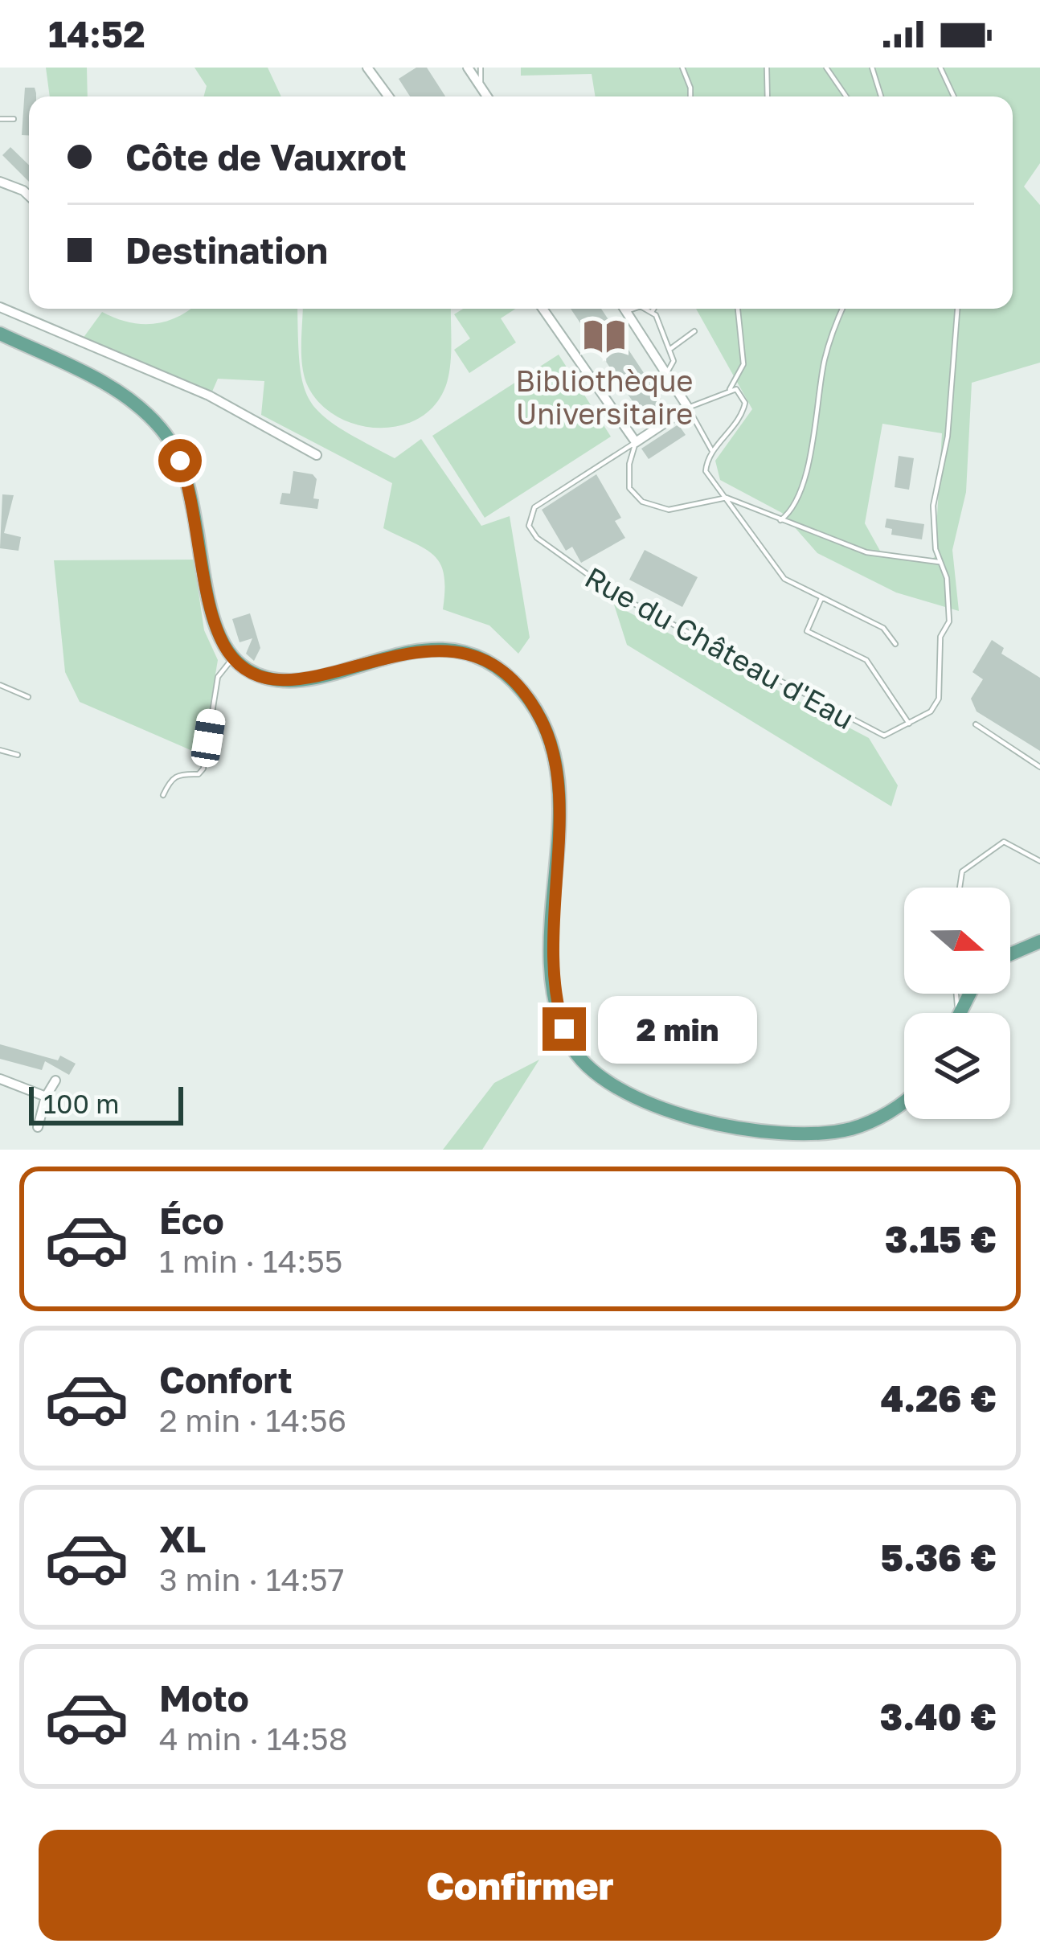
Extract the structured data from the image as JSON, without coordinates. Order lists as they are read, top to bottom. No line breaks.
{"streets":{"lane":["Rue du Château d'Eau"]},"places":{"library":["Bibliothèque Universitaire"]},"scale_bar":"100 m","north":"right","page":{"status":"14:52","banner":["Côte de Vauxrot","Destination"],"bubble":"2 min","scale":"100 m","list":[{"name":"Éco","note":"1 min · 14:55","value":"3.15 €"},{"name":"Confort","note":"2 min · 14:56","value":"4.26 €"},{"name":"XL","note":"3 min · 14:57","value":"5.36 €"},{"name":"Moto","note":"4 min · 14:58","value":"3.40 €"}],"buttons":"Confirmer"}}
